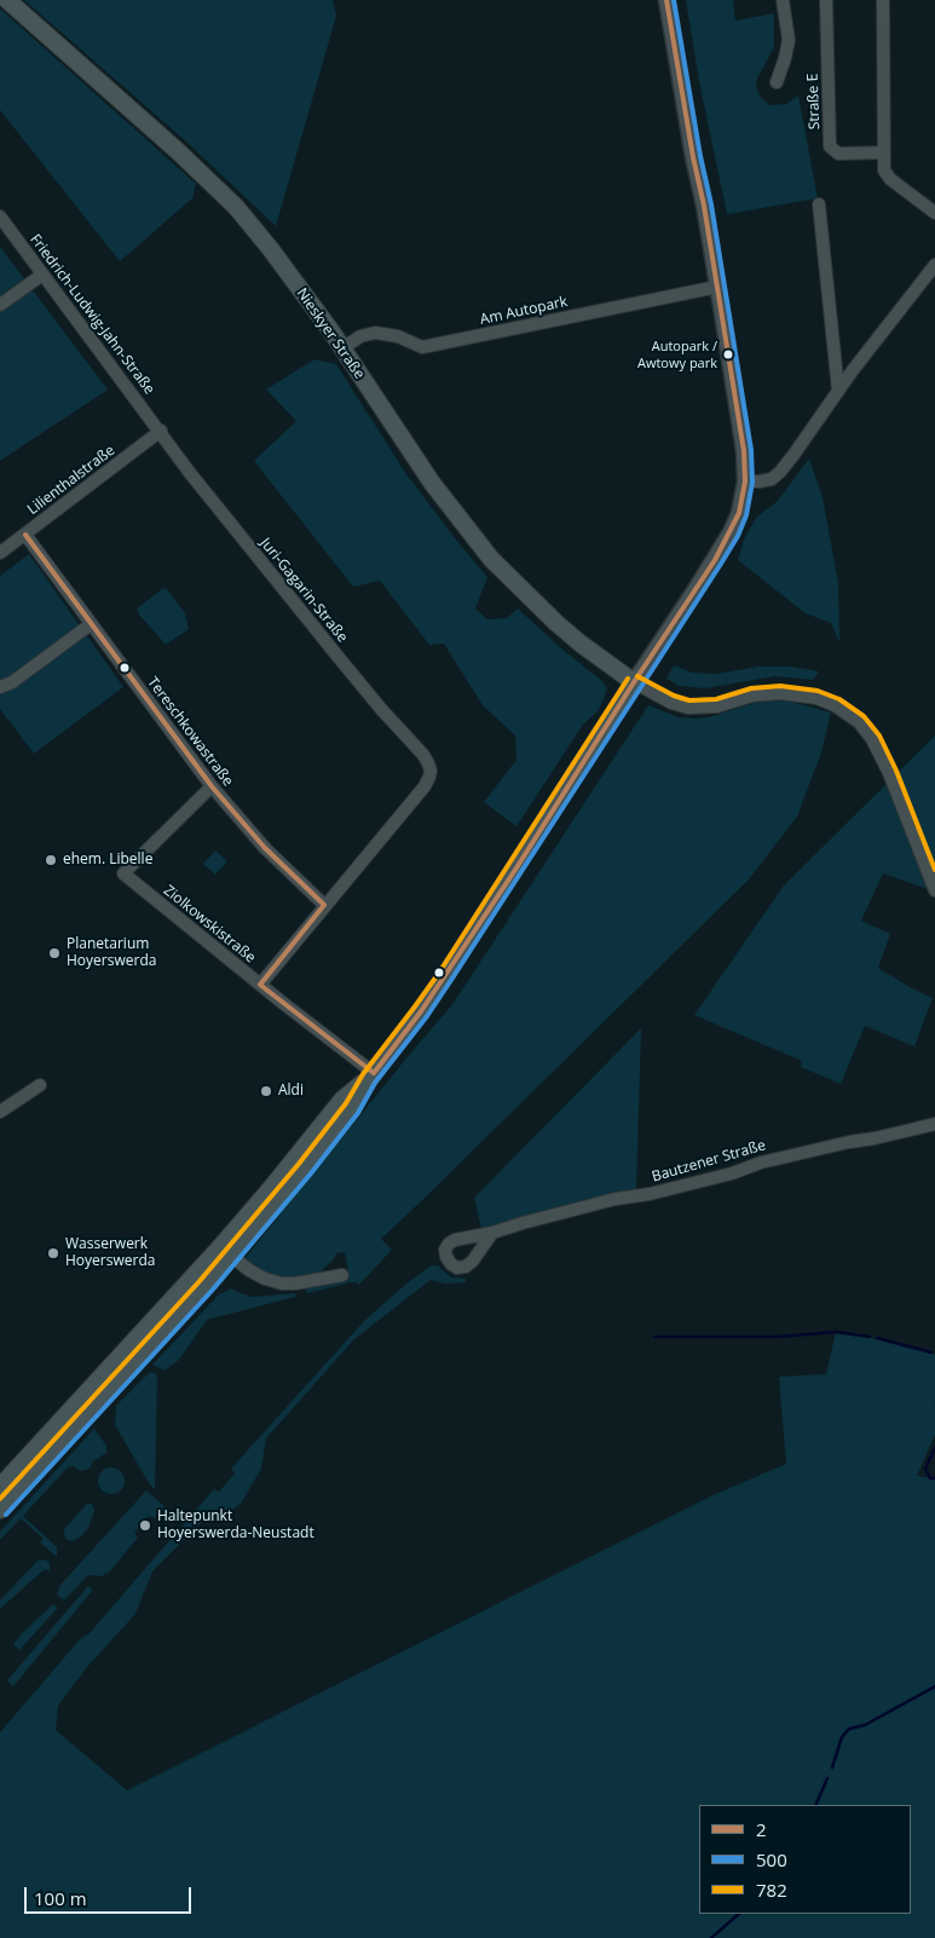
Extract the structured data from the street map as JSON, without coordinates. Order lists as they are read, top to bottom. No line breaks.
{"streets":{"main road":["Nieskyer Straße"],"street":["Straße E","Am Autopark","Friedrich-Ludwig-Jahn-Straße","Lilienthalstraße","Juri-Gagarin-Straße","Tereschkowastraße","Ziolkowskistraße","Bautzener Straße"]},"crossings":[["Am Autopark","Nieskyer Straße"],["Friedrich-Ludwig-Jahn-Straße","Lilienthalstraße"],["Friedrich-Ludwig-Jahn-Straße","Juri-Gagarin-Straße"],["Lilienthalstraße","Juri-Gagarin-Straße"],["Lilienthalstraße","Tereschkowastraße"],["Juri-Gagarin-Straße","Ziolkowskistraße"],["Tereschkowastraße","Ziolkowskistraße"]],"places":["Autopark / Awtowy park","ehem. Libelle","Planetarium Hoyerswerda","Aldi","Wasserwerk Hoyerswerda","Haltepunkt Hoyerswerda-Neustadt"],"lines":["transit line 2","transit line 500","transit line 782"],"legend":["2","500","782"],"scale_bar":"100 m"}
